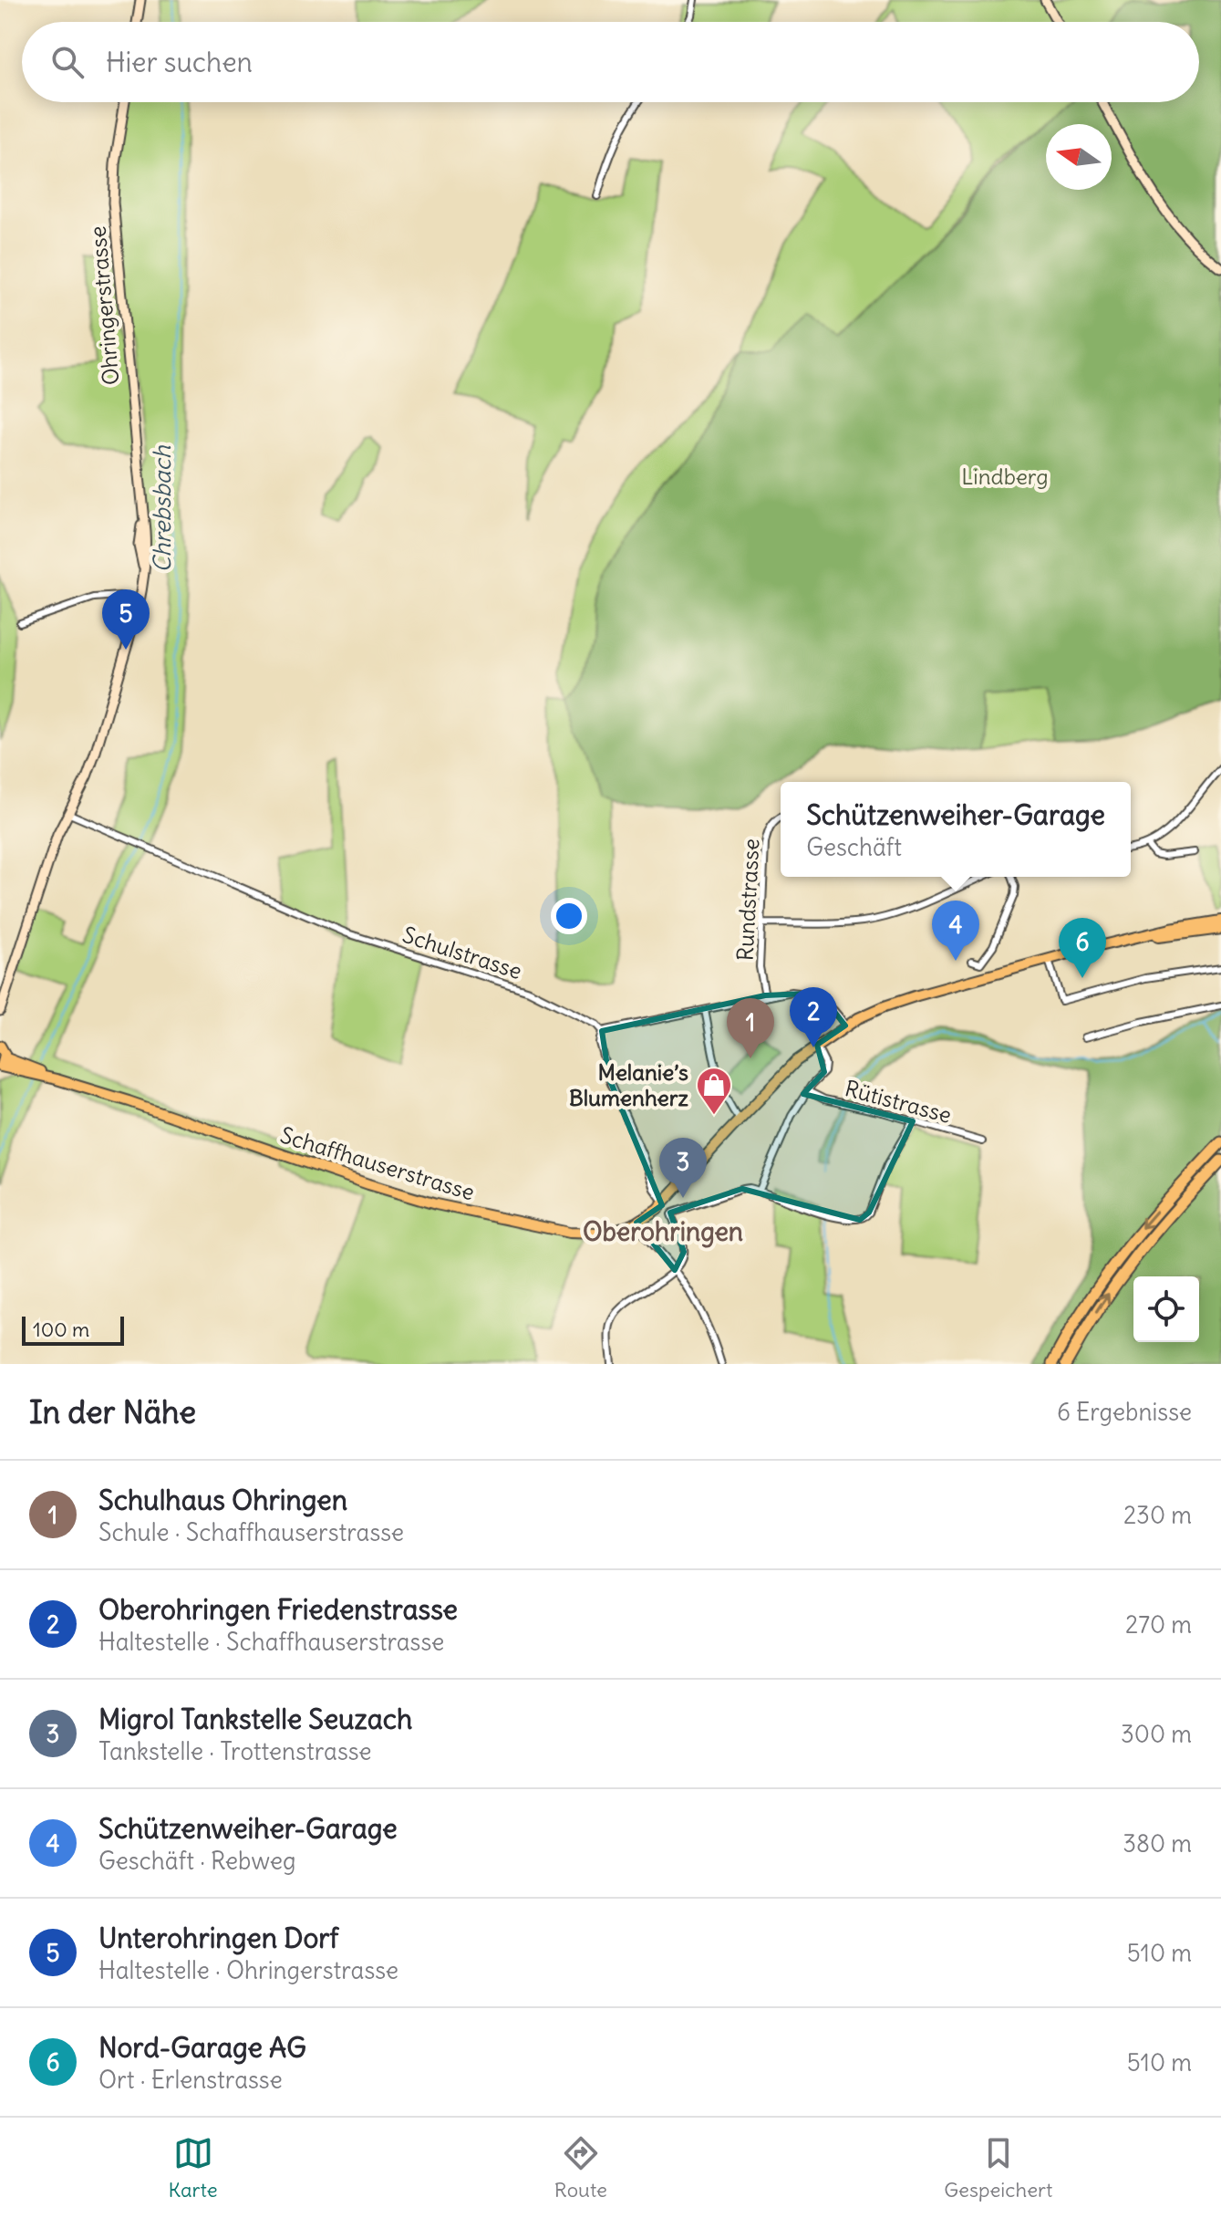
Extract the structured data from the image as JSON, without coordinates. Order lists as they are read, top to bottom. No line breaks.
{"streets":{"main road":["Ohringerstrasse","Schaffhauserstrasse"],"street":["Rundstrasse","Schulstrasse","Rütistrasse"]},"crossings":[["Ohringerstrasse","Schulstrasse"]],"districts":["Oberohringen"],"water":["Chrebsbach"],"parks":["Lindberg"],"places":{"shop":["Melanie’s Blumenherz"]},"scale_bar":"100 m","north":"left","page":{"search":"Hier suchen","pins":["5","4","6","2","1","3"],"popup":["Schützenweiher-Garage","Geschäft"],"scale":"100 m","heading":["In der Nähe","6 Ergebnisse"],"list":[{"mark":"1","name":"Schulhaus Ohringen","note":"Schule · Schaffhauserstrasse","value":"230 m"},{"mark":"2","name":"Oberohringen Friedenstrasse","note":"Haltestelle · Schaffhauserstrasse","value":"270 m"},{"mark":"3","name":"Migrol Tankstelle Seuzach","note":"Tankstelle · Trottenstrasse","value":"300 m"},{"mark":"4","name":"Schützenweiher-Garage","note":"Geschäft · Rebweg","value":"380 m"},{"mark":"5","name":"Unterohringen Dorf","note":"Haltestelle · Ohringerstrasse","value":"510 m"},{"mark":"6","name":"Nord-Garage AG","note":"Ort · Erlenstrasse","value":"510 m"}],"nav":["Karte","Route","Gespeichert"]}}
